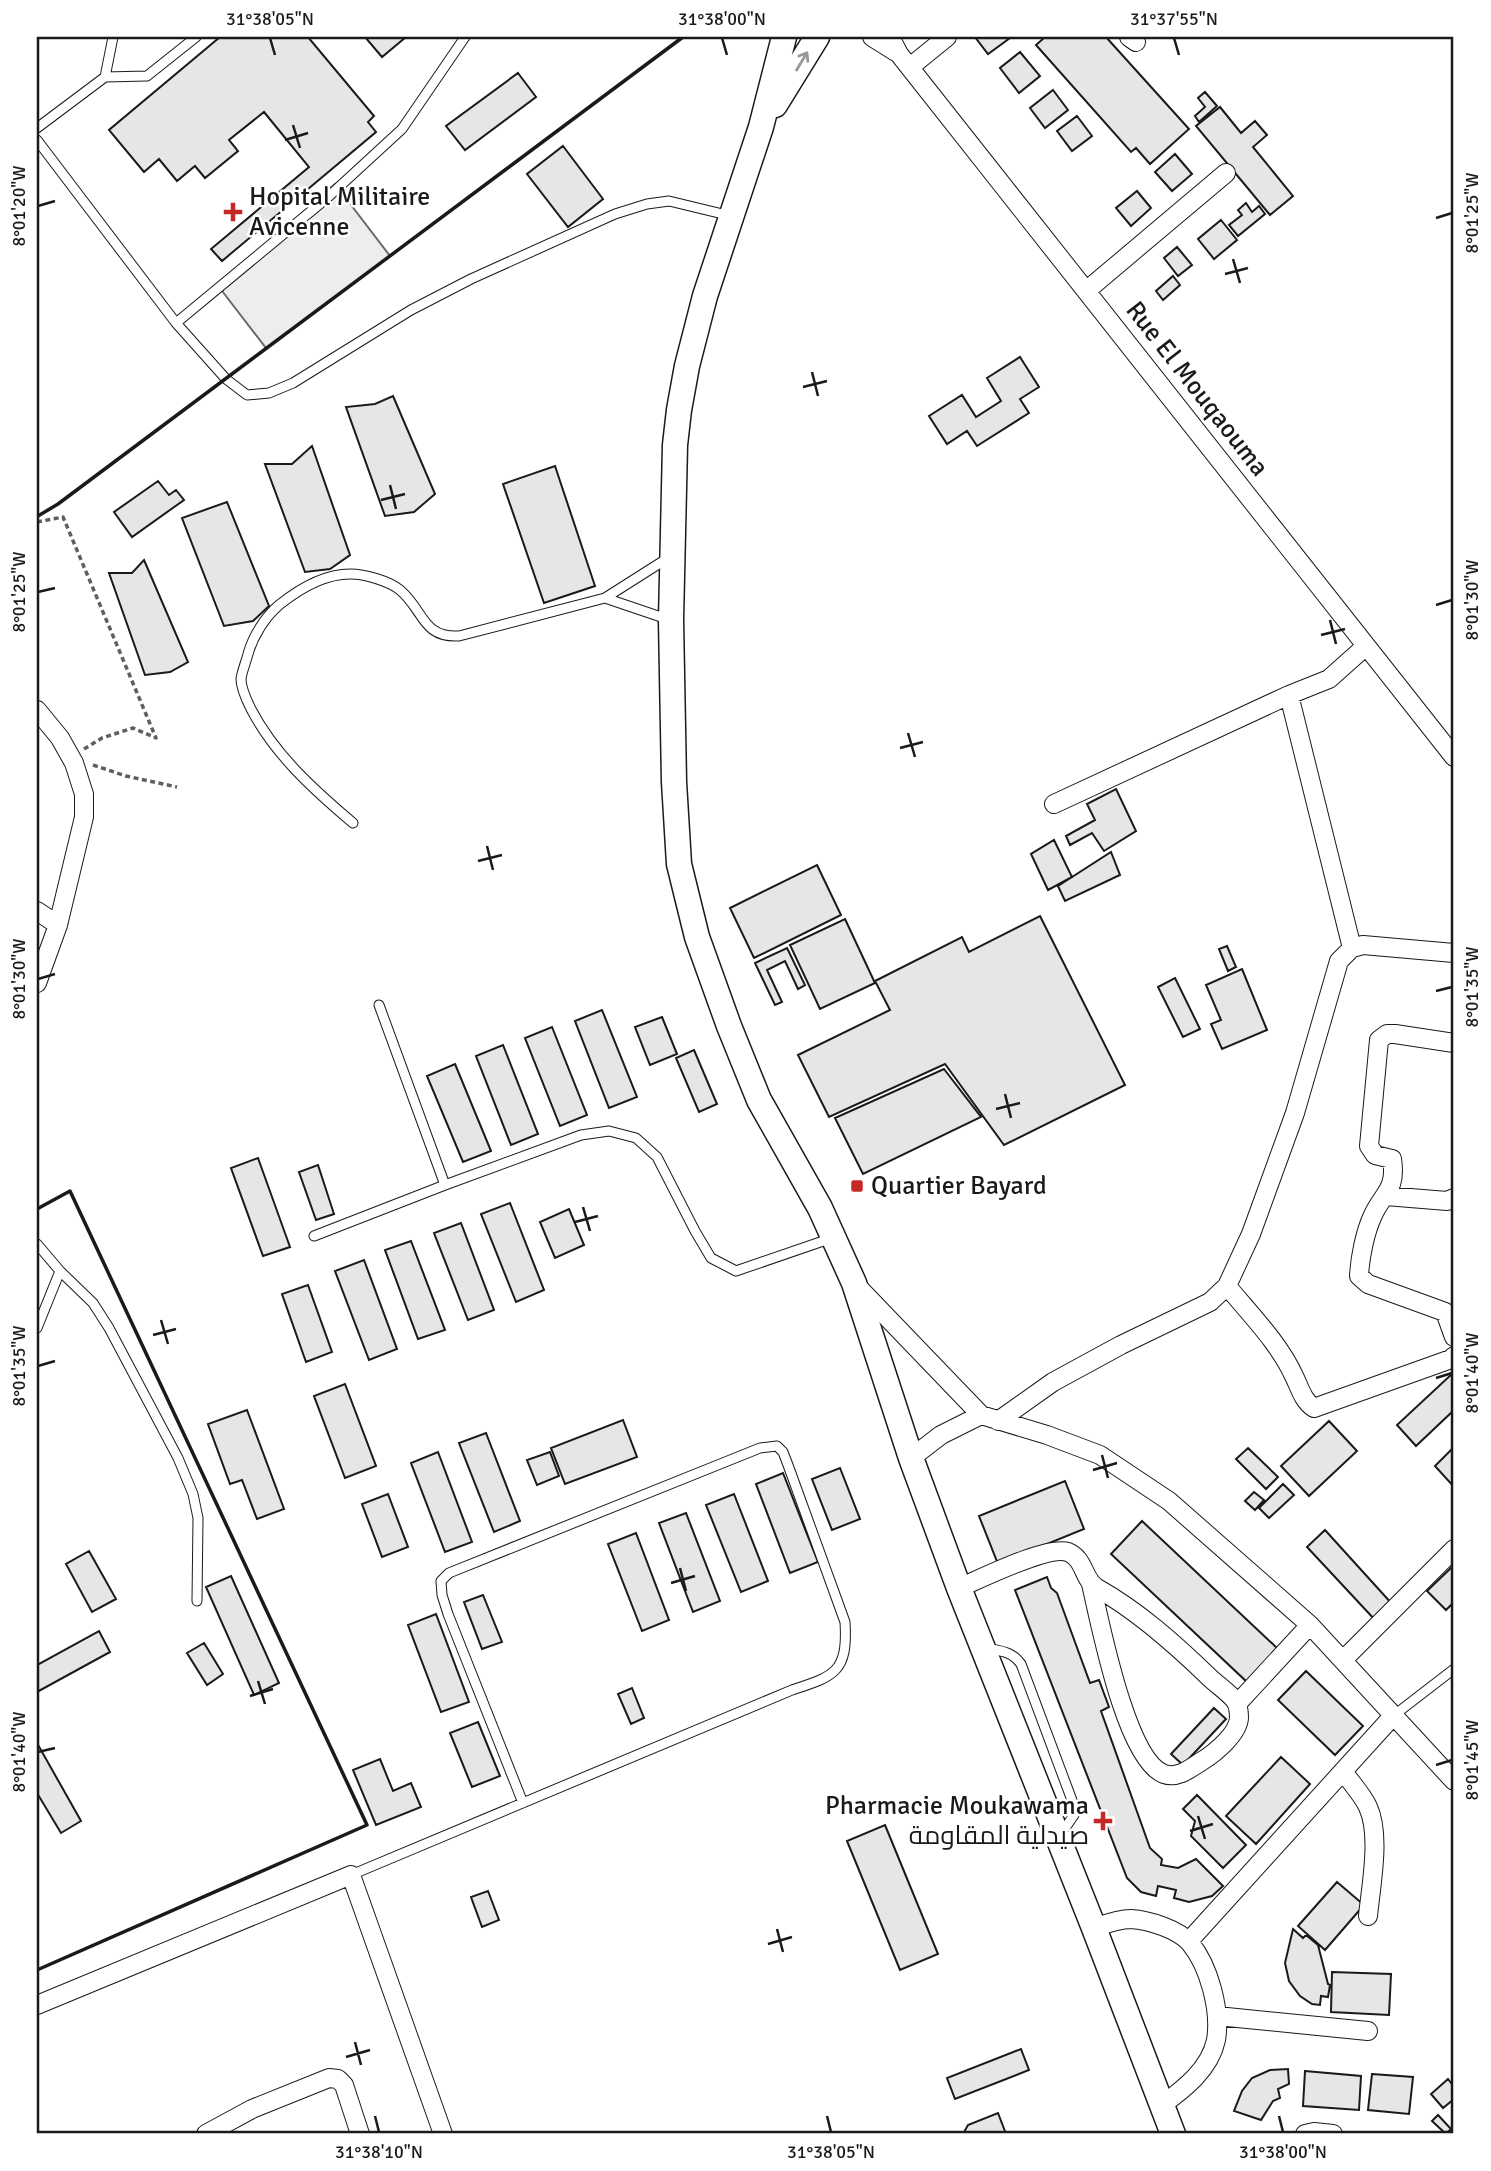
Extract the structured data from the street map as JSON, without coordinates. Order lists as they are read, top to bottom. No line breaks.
{"streets":{"street":["Rue El Mouqaouma"]},"places":{"health":["Hopital Militaire Avicenne","Pharmacie Moukawama صيدلية المقاومة"],"transit":["Quartier Bayard"]},"coordinates":["31°38'05\"N","31°38'00\"N","31°37'55\"N","8°01'20\"W","8°01'25\"W","8°01'30\"W","8°01'35\"W","8°01'40\"W","8°01'45\"W","31°38'10\"N"]}
